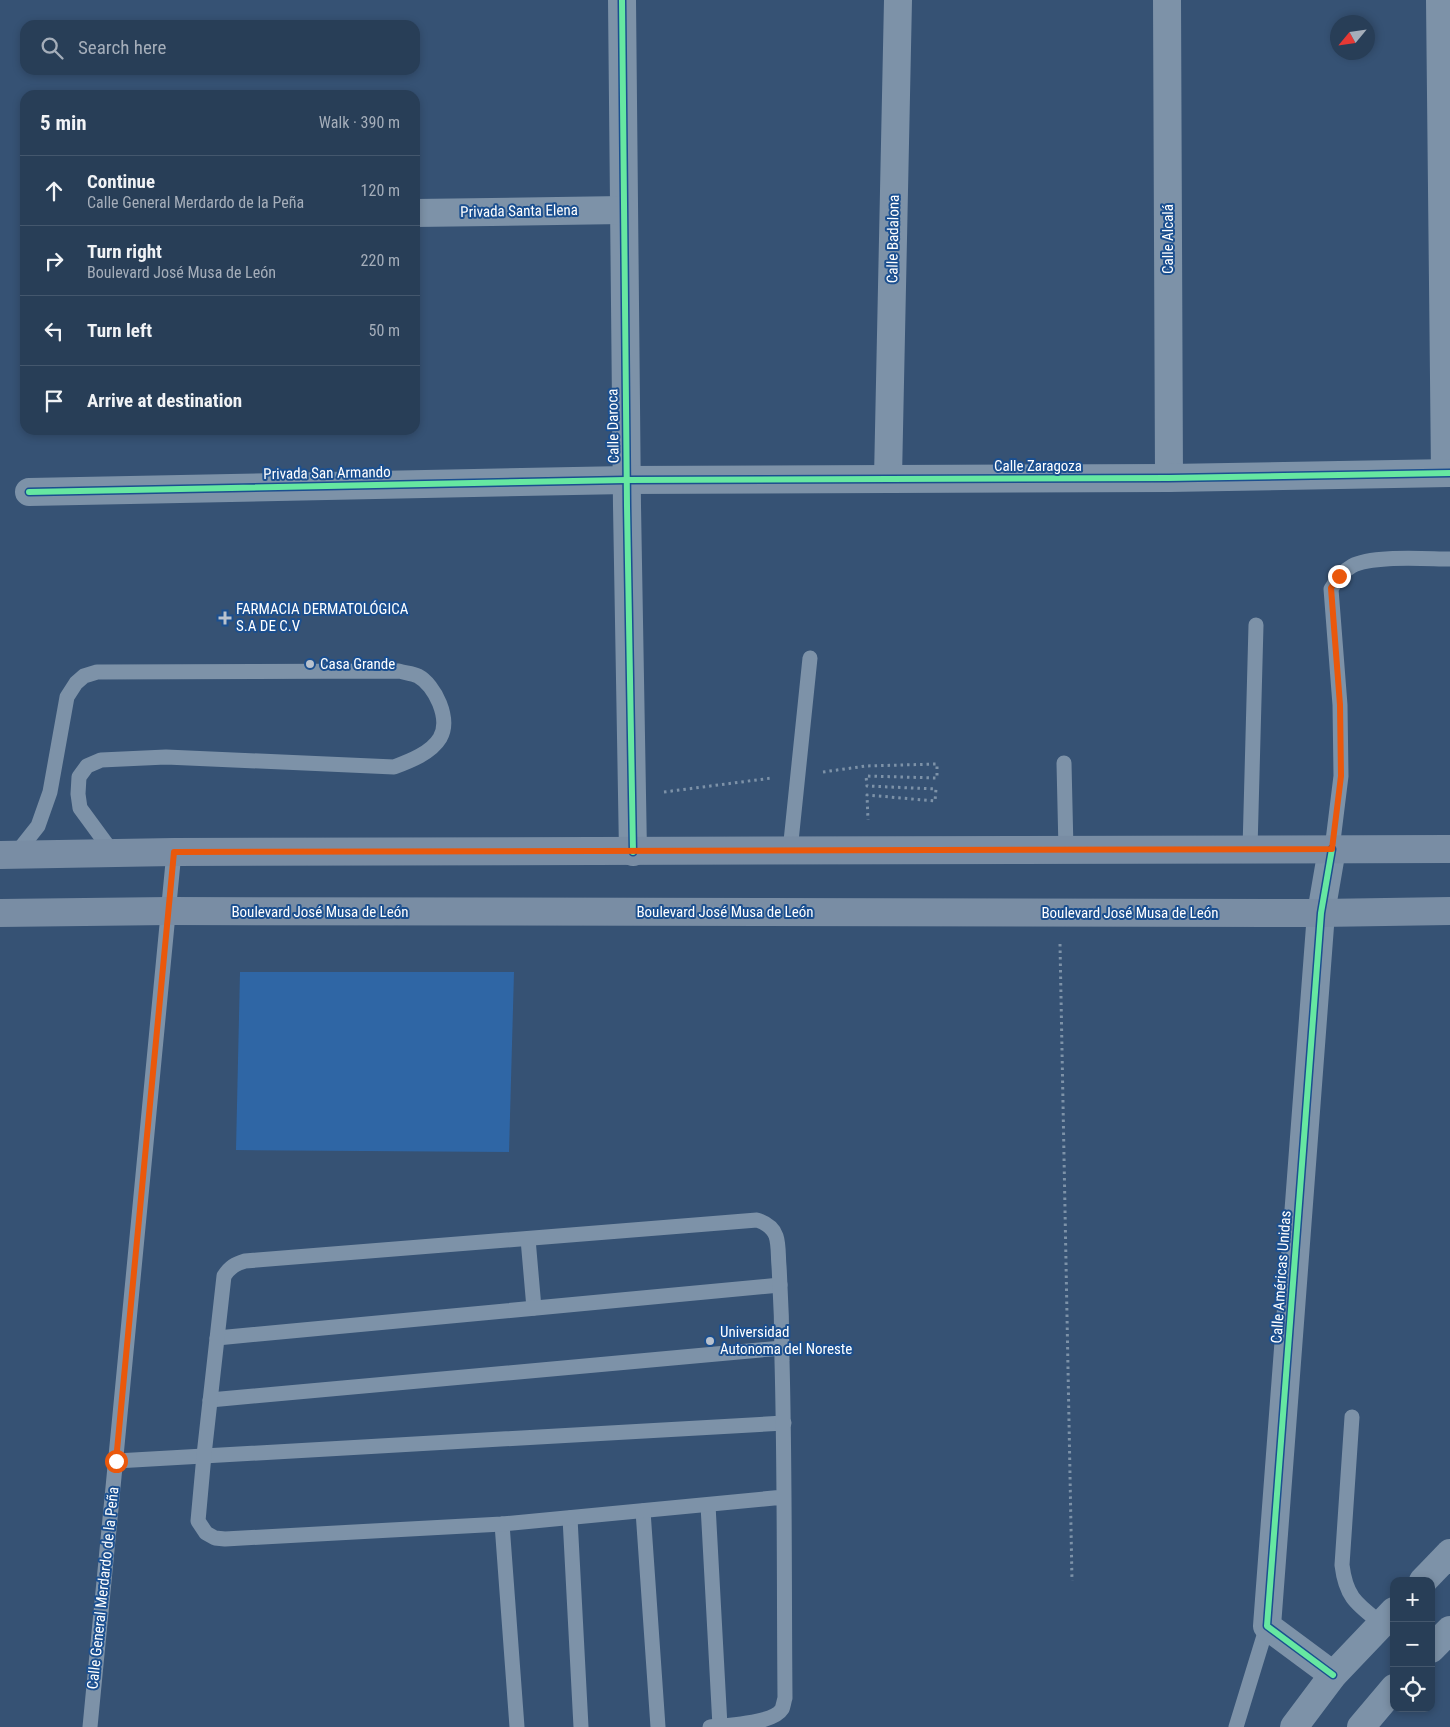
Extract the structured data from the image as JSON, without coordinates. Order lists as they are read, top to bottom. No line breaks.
{"streets":{"main road":["Boulevard José Musa de León"],"street":["Privada Santa Elena","Calle Badalona","Calle Alcalá","Calle Daroca","Calle Zaragoza","Privada San Armando","Calle Américas Unidas"],"lane":["Calle General Merdardo de la Peña"]},"crossings":[["Privada Santa Elena","Calle Daroca"],["Calle Badalona","Calle Zaragoza"],["Calle Alcalá","Calle Zaragoza"],["Calle Daroca","Calle Zaragoza"],["Calle Daroca","Privada San Armando"],["Calle Zaragoza","Privada San Armando"],["Boulevard José Musa de León","Calle Américas Unidas"],["Boulevard José Musa de León","Calle General Merdardo de la Peña"]],"places":{"health":["FARMACIA DERMATOLÓGICA S.A DE C.V"],"other":["Casa Grande","Universidad Autonoma del Noreste"]},"north":"bottom left","page":{"search":"Search here","heading":["5 min","Walk · 390 m"],"list":[["Continue","Calle General Merdardo de la Peña","120 m"],["Turn right","Boulevard José Musa de León","220 m"],["Turn left","50 m"],"Arrive at destination"],"map_buttons":["+","−"]}}
